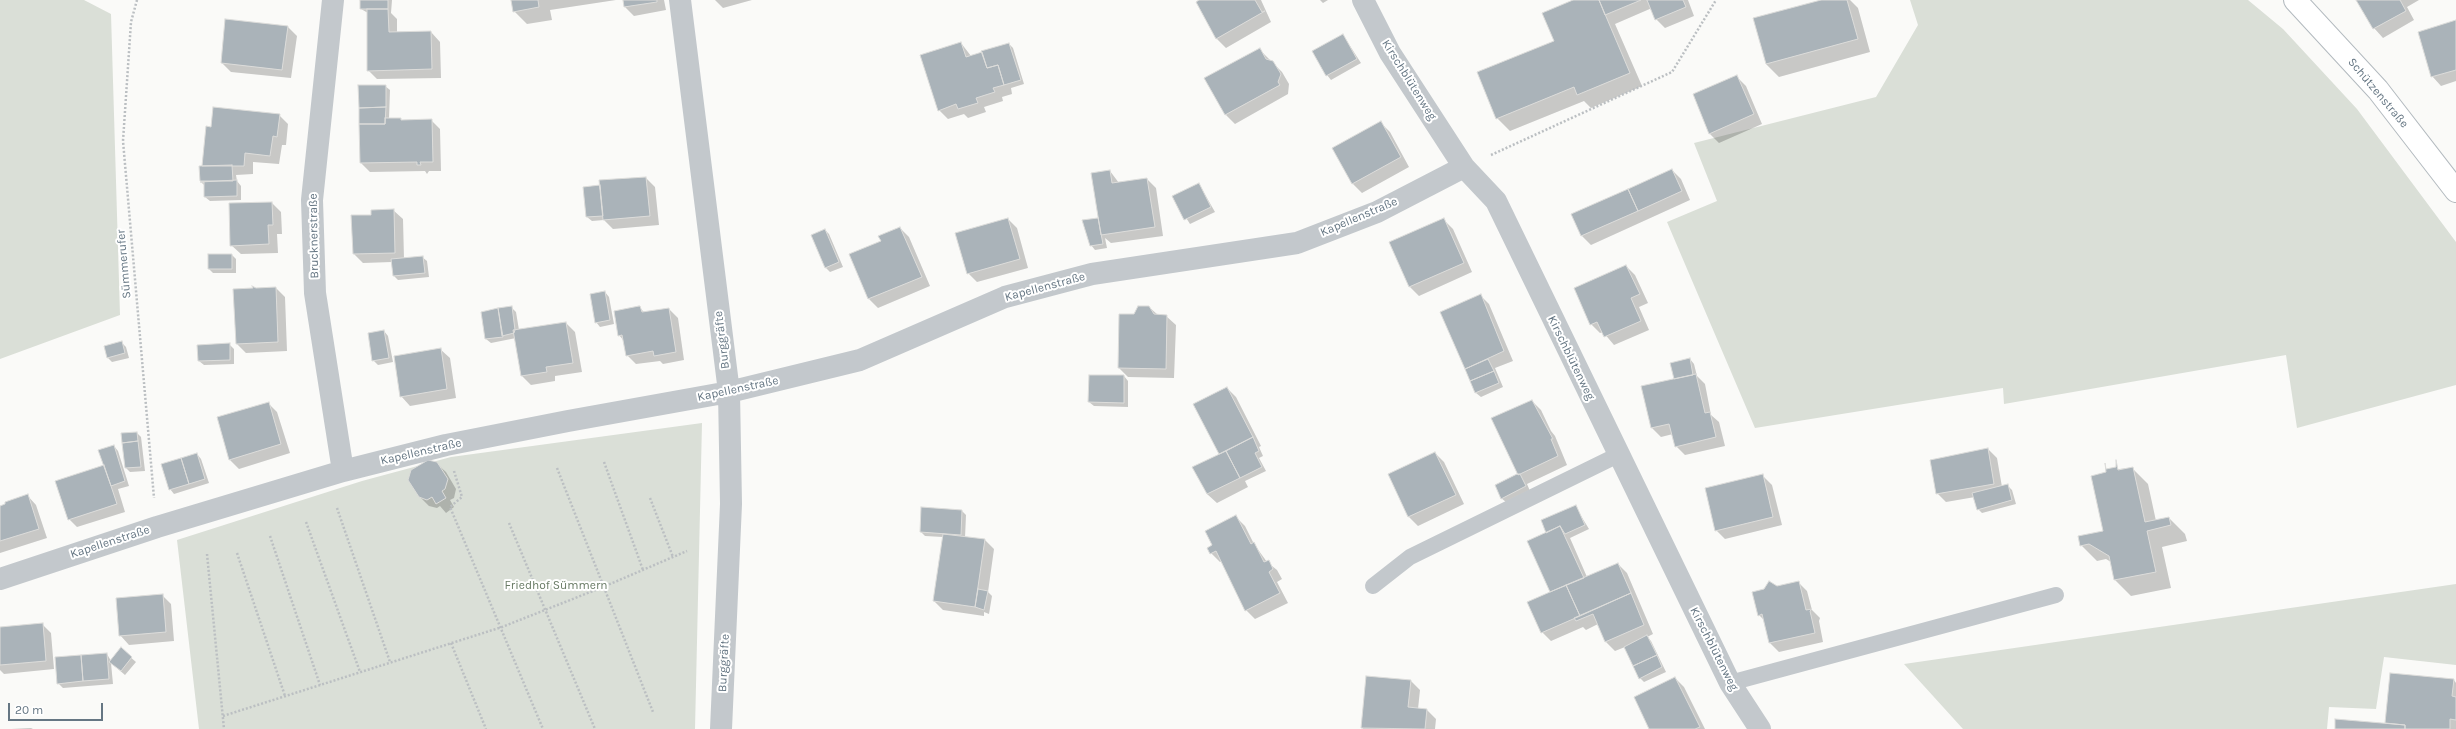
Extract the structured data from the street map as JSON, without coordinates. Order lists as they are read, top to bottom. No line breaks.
{"streets":{"street":["Kirschblütenweg","Schützenstraße","Kapellenstraße","Brucknerstraße","Burggräfte"],"path":["Sümmerufer"]},"crossings":[["Kirschblütenweg","Kapellenstraße"],["Kapellenstraße","Brucknerstraße"],["Kapellenstraße","Sümmerufer"],["Kapellenstraße","Burggräfte"]],"parks":["Friedhof Sümmern"],"scale_bar":"20 m"}
